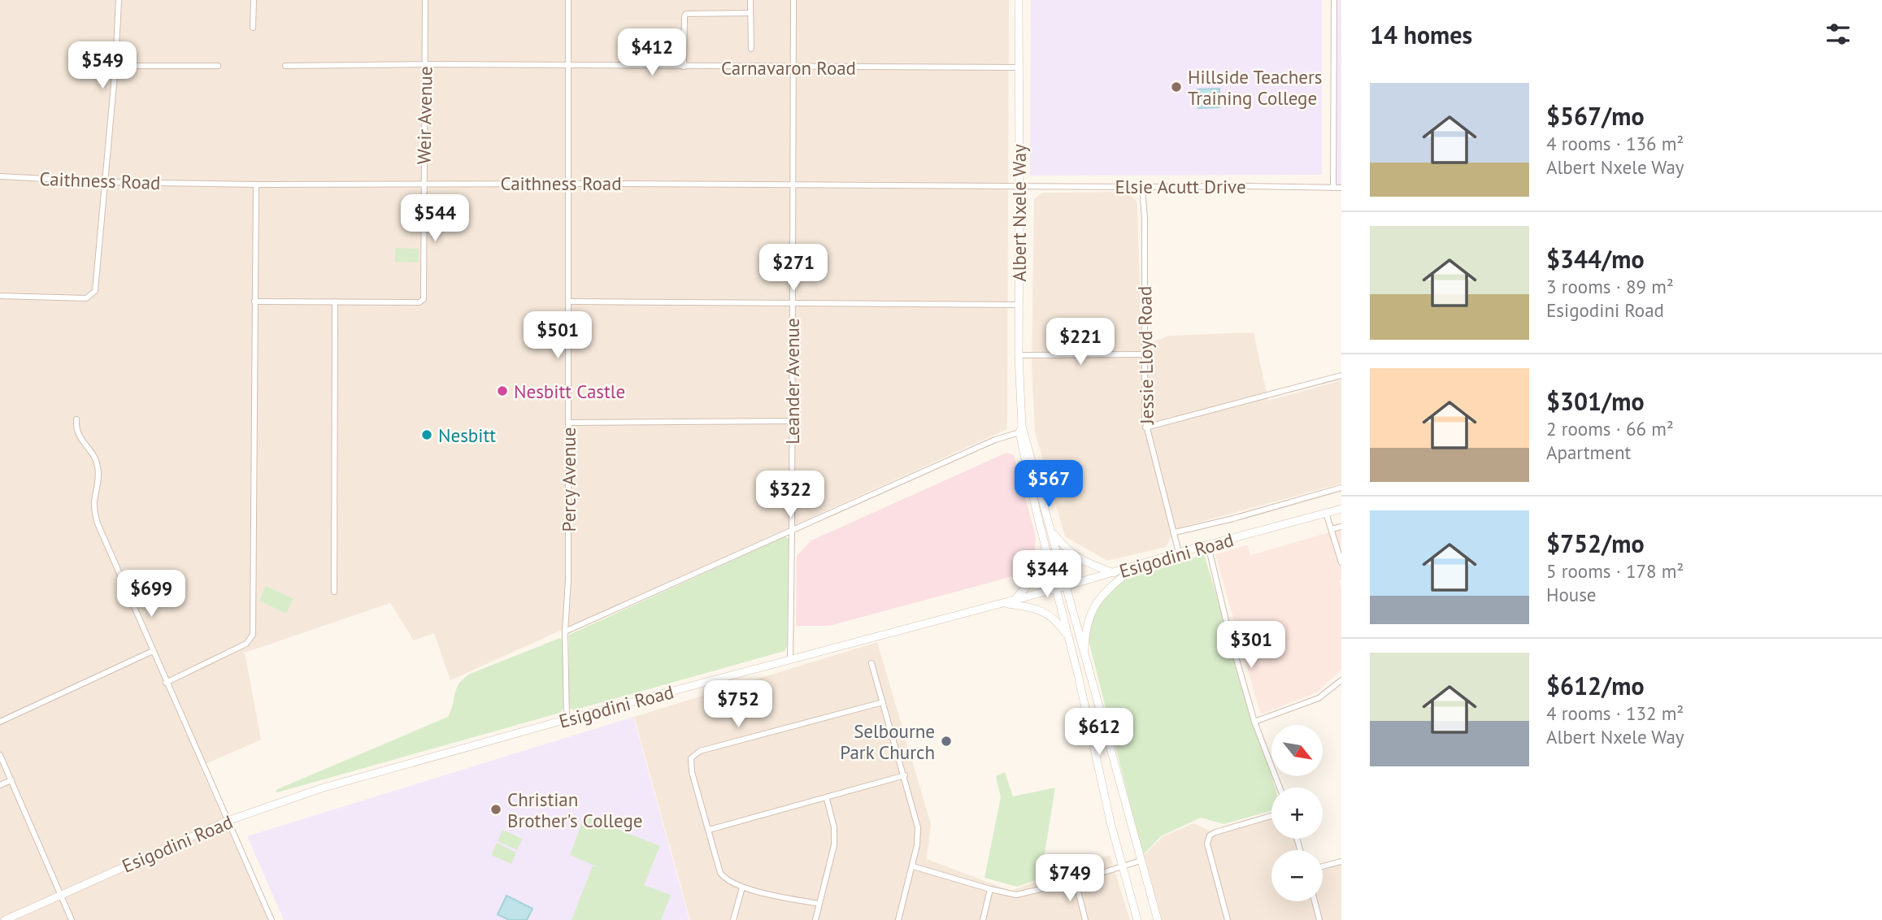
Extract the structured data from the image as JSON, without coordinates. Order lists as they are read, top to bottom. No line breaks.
{"streets":{"main road":["Albert Nxele Way","Esigodini Road"],"street":["Carnavaron Road","Weir Avenue","Caithness Road","Elsie Acutt Drive","Jessie Lloyd Road","Leander Avenue","Percy Avenue"]},"crossings":[["Carnavaron Road","Weir Avenue"],["Carnavaron Road","Albert Nxele Way"],["Carnavaron Road","Leander Avenue"],["Carnavaron Road","Percy Avenue"],["Weir Avenue","Caithness Road"],["Caithness Road","Elsie Acutt Drive"],["Caithness Road","Albert Nxele Way"],["Caithness Road","Leander Avenue"],["Caithness Road","Percy Avenue"],["Elsie Acutt Drive","Albert Nxele Way"],["Elsie Acutt Drive","Jessie Lloyd Road"],["Albert Nxele Way","Esigodini Road"],["Jessie Lloyd Road","Esigodini Road"],["Leander Avenue","Esigodini Road"],["Percy Avenue","Esigodini Road"]],"places":["Hillside Teachers Training College","Nesbitt Castle","Nesbitt","Selbourne Park Church","Christian Brother's College"],"north":"bottom right","page":{"heading":"14 homes","price":["$412","$549","$544","$271","$501","$221","$567","$322","$344","$699","$301","$752","$612","$749"],"list":[{"name":"$567/mo","note":"4 rooms · 136 m² · Albert Nxele Way"},{"name":"$344/mo","note":"3 rooms · 89 m² · Esigodini Road"},{"name":"$301/mo","note":"2 rooms · 66 m² · Apartment"},{"name":"$752/mo","note":"5 rooms · 178 m² · House"},{"name":"$612/mo","note":"4 rooms · 132 m² · Albert Nxele Way"}],"map_buttons":["+","−"]}}
